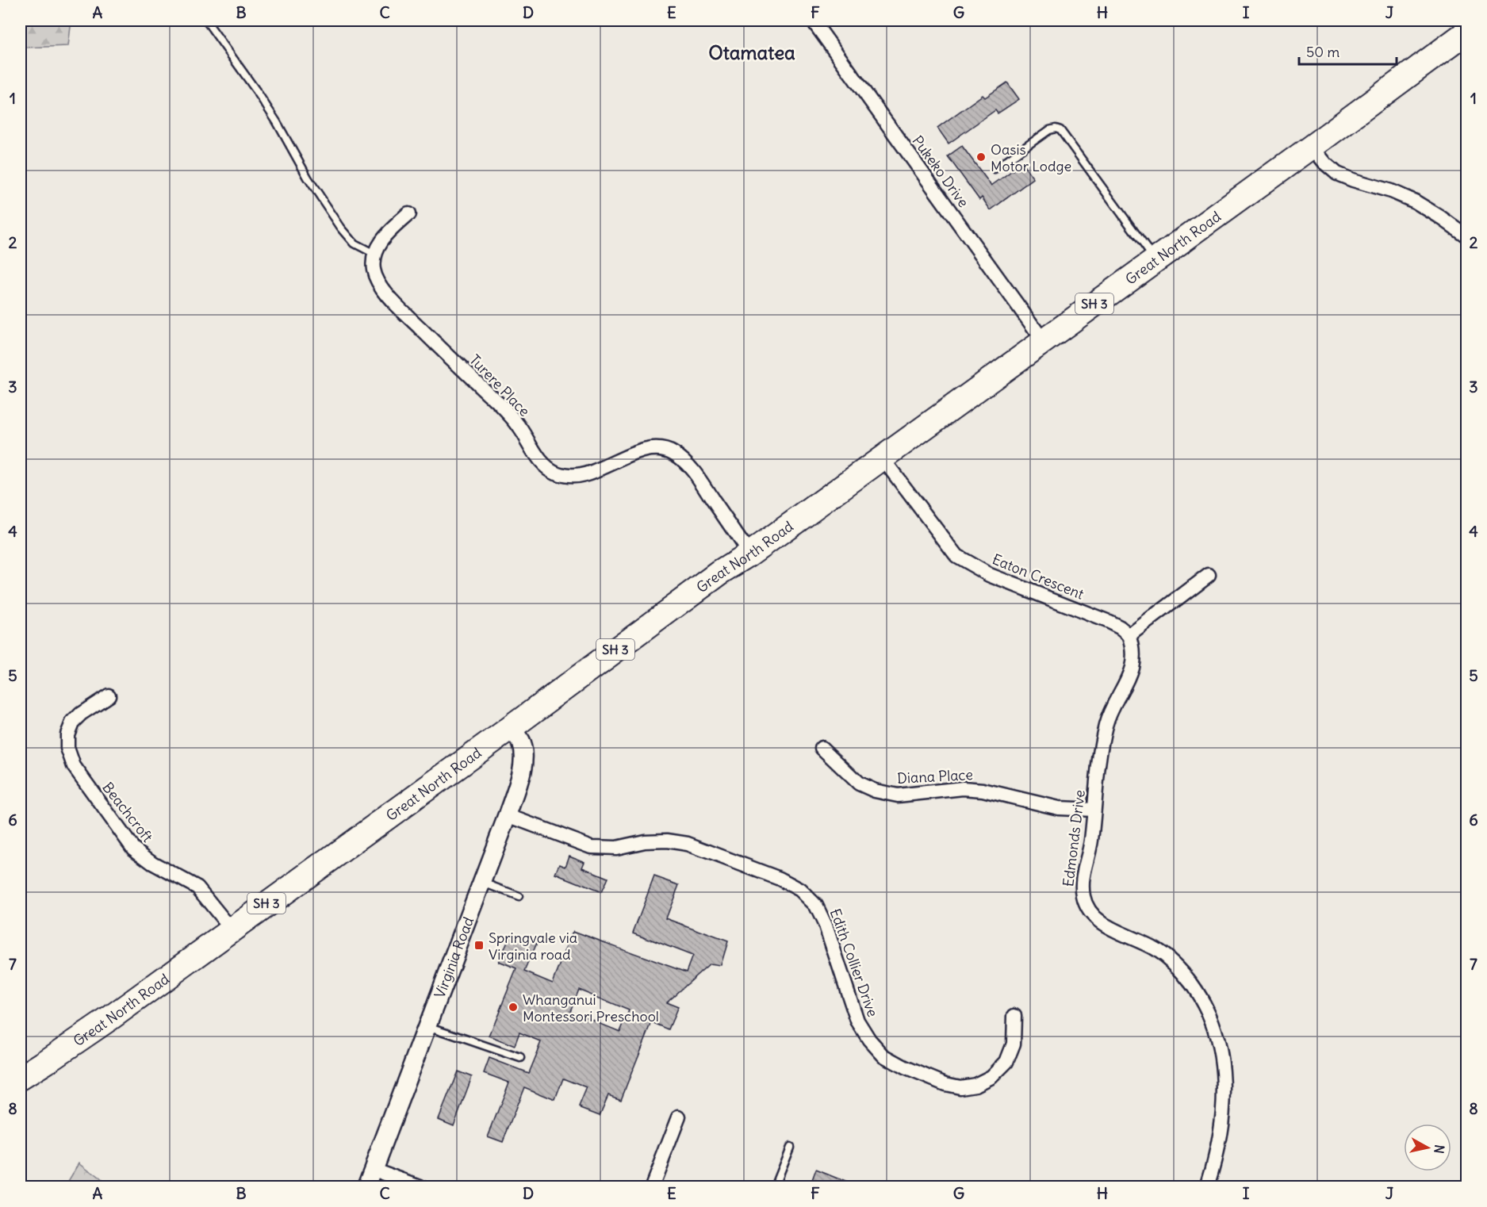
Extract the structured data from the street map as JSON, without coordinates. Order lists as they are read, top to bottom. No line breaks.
{"streets":{"highway":["Great North Road","SH 3"],"street":["Pukeko Drive","Turere Place","Eaton Crescent","Diana Place","Beachcroft","Edmonds Drive","Virginia Road","Edith Collier Drive"]},"crossings":[["Pukeko Drive","Great North Road"],["Great North Road","Turere Place"],["Great North Road","Eaton Crescent"],["Great North Road","Beachcroft"],["Great North Road","Virginia Road"],["Eaton Crescent","Edmonds Drive"],["Diana Place","Edmonds Drive"],["Virginia Road","Edith Collier Drive"]],"districts":["Otamatea"],"places":{"other":["Oasis Motor Lodge","Whanganui Montessori Preschool"],"transit":["Springvale via Virginia road"]},"scale_bar":"50 m","north":"right","grid":{"columns":["A","B","C","D","E","F","G","H","I","J"],"rows":["1","2","3","4","5","6","7","8"]}}
